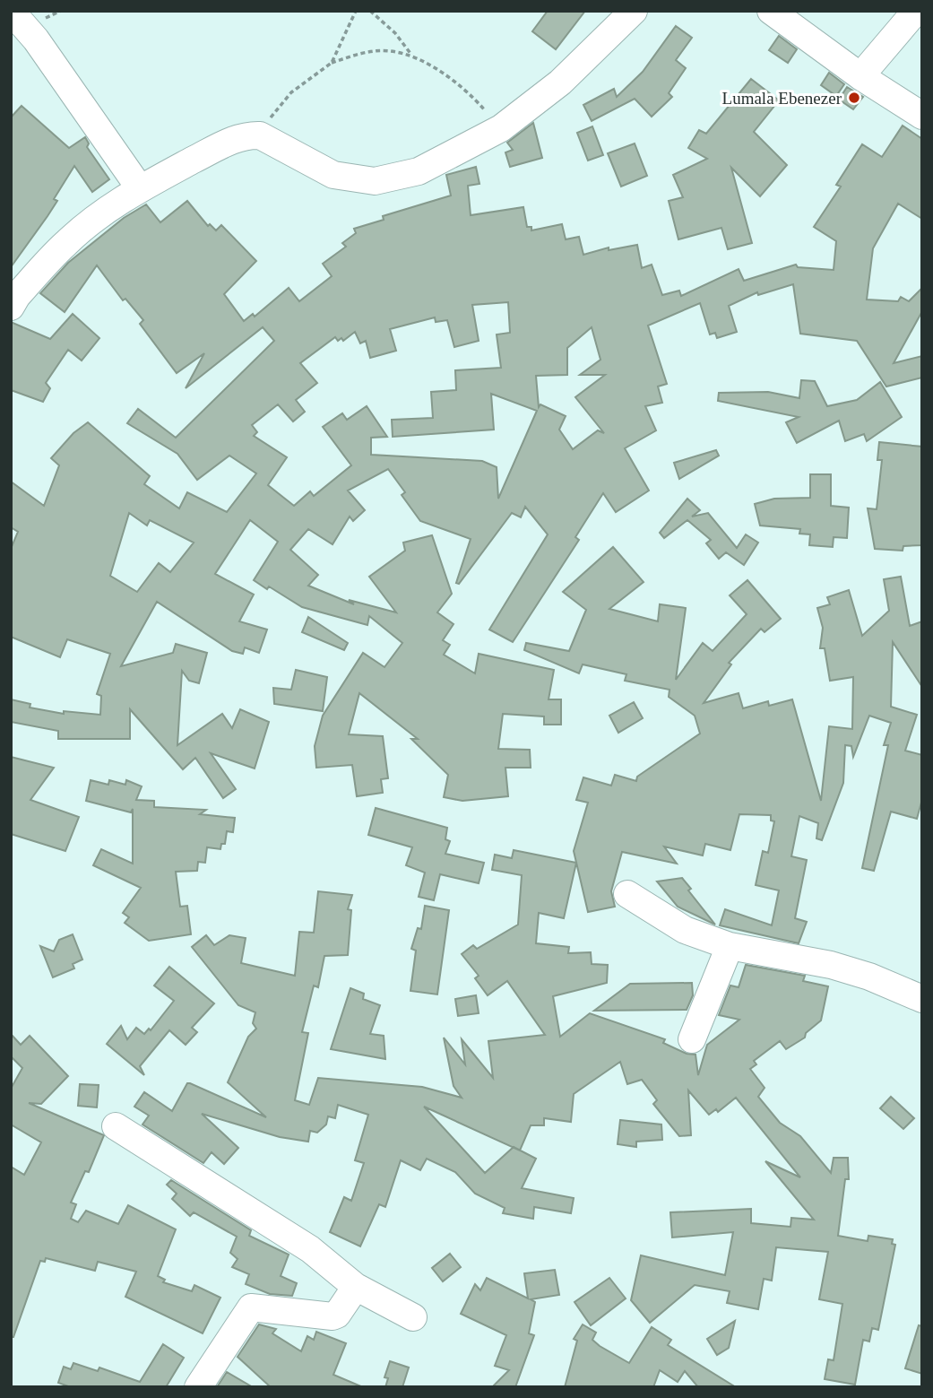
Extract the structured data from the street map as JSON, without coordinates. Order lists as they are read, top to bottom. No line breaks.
{"places":["Lumala Ebenezer"]}
